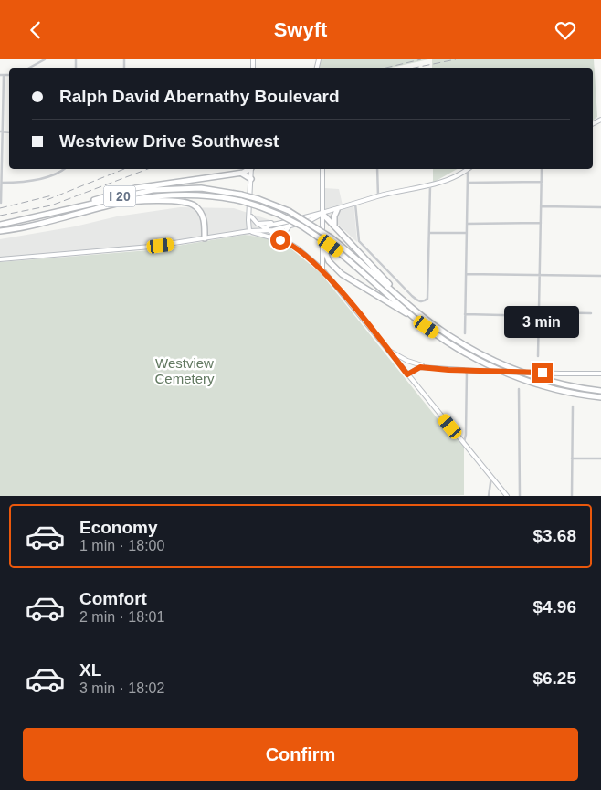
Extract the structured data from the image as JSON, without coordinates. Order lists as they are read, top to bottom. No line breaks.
{"streets":{"highway":["I 20"]},"parks":["Westview Cemetery"],"page":{"header":"Swyft","banner":["Ralph David Abernathy Boulevard","Westview Drive Southwest"],"bubble":"3 min","list":[{"name":"Economy","note":"1 min · 18:00","value":"$3.68"},{"name":"Comfort","note":"2 min · 18:01","value":"$4.96"},{"name":"XL","note":"3 min · 18:02","value":"$6.25"}],"buttons":"Confirm"}}
